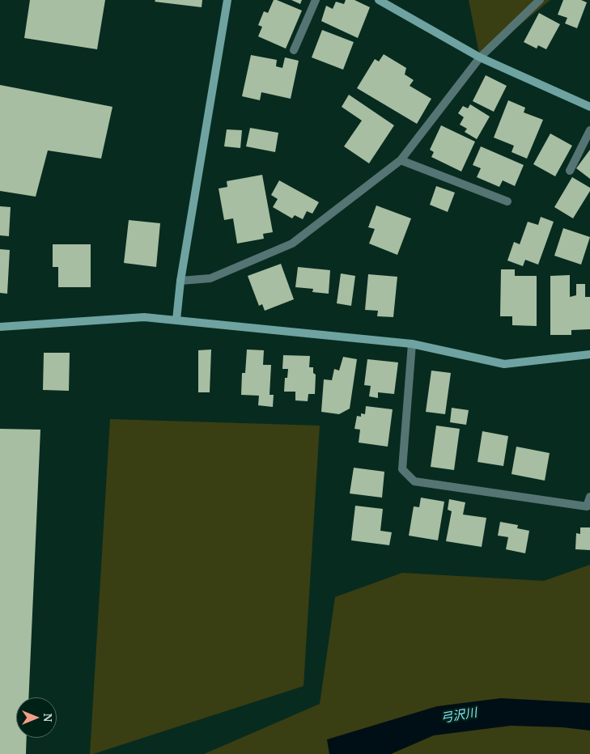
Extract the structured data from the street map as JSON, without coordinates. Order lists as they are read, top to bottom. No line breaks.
{"water":["弓沢川"],"north":"right"}
